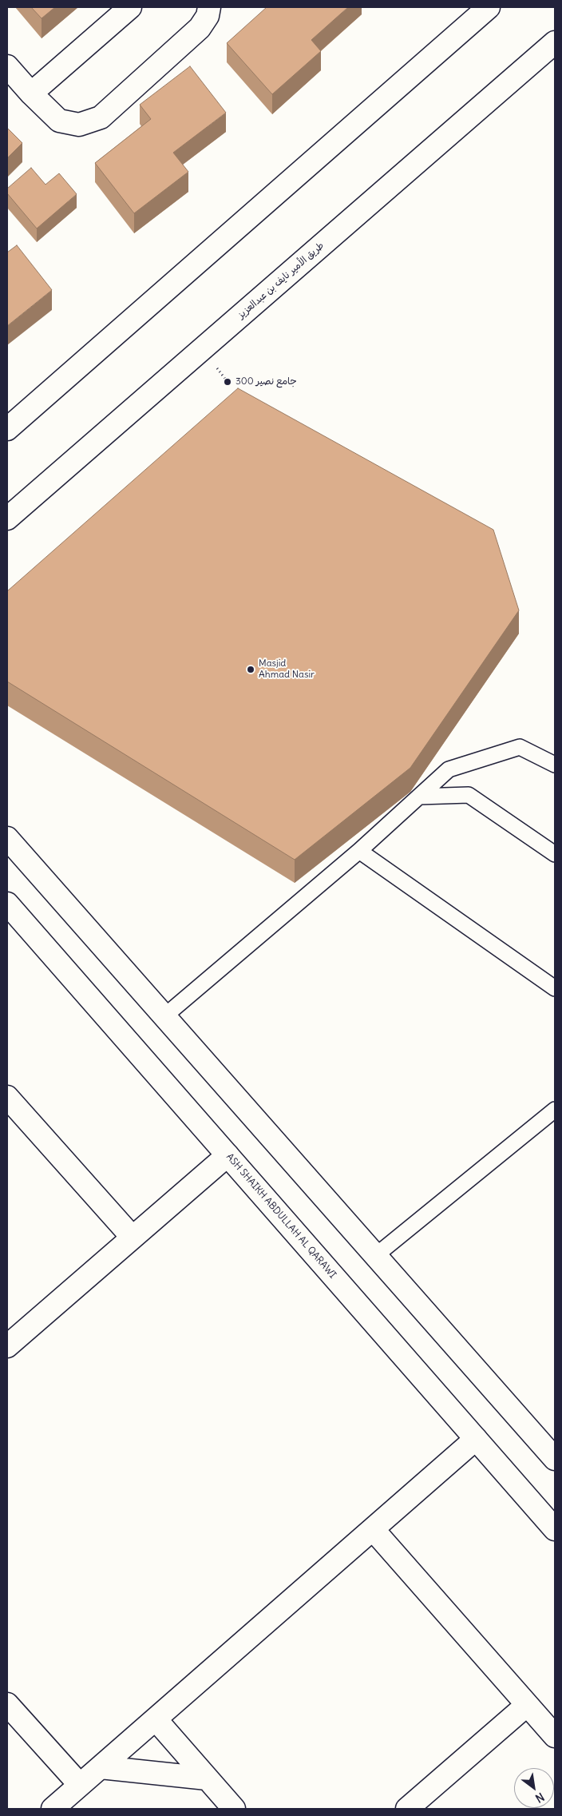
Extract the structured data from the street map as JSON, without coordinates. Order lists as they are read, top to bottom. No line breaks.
{"streets":{"street":["طريق الأمير نايف بن عبدالعزيز","ASH SHAIKH ABDULLAH AL QARAWI"]},"places":["جامع نصير 300","Masjid Ahmad Nasir"],"north":"bottom right"}
